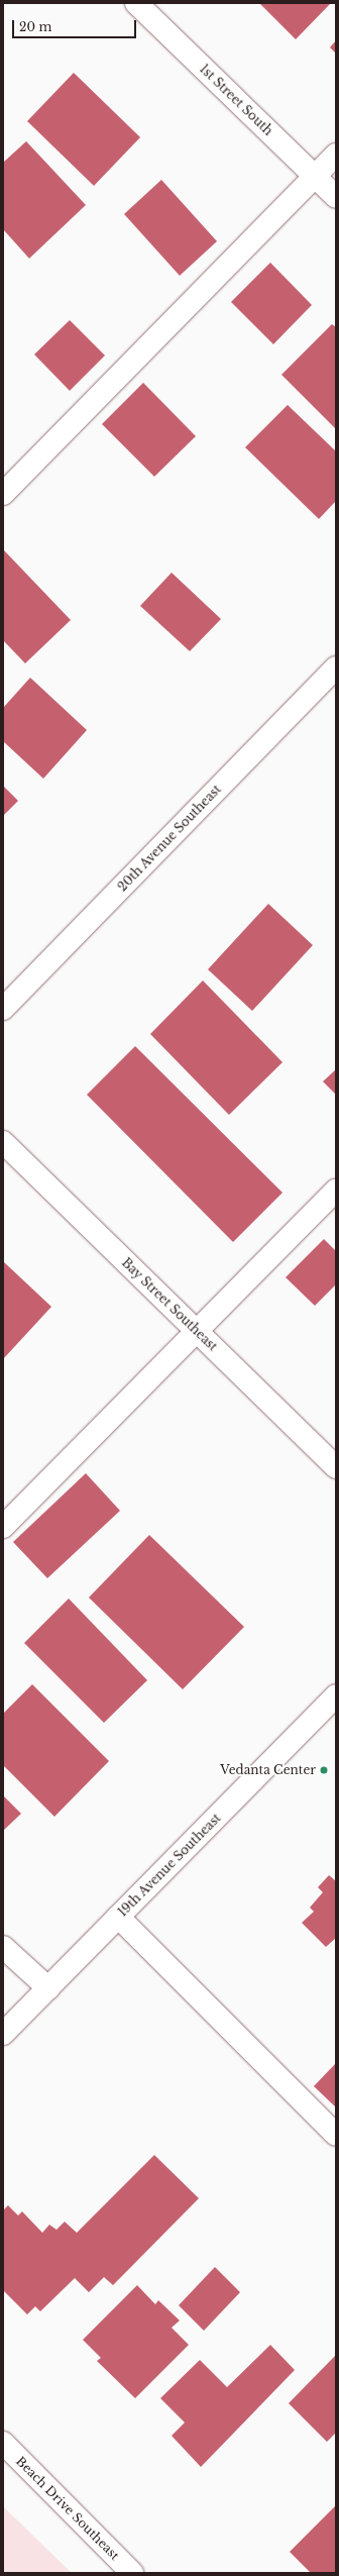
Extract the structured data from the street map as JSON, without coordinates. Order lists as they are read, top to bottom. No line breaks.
{"streets":{"street":["1st Street South","20th Avenue Southeast","Bay Street Southeast","19th Avenue Southeast","Beach Drive Southeast"]},"places":["Vedanta Center"],"scale_bar":"20 m"}
